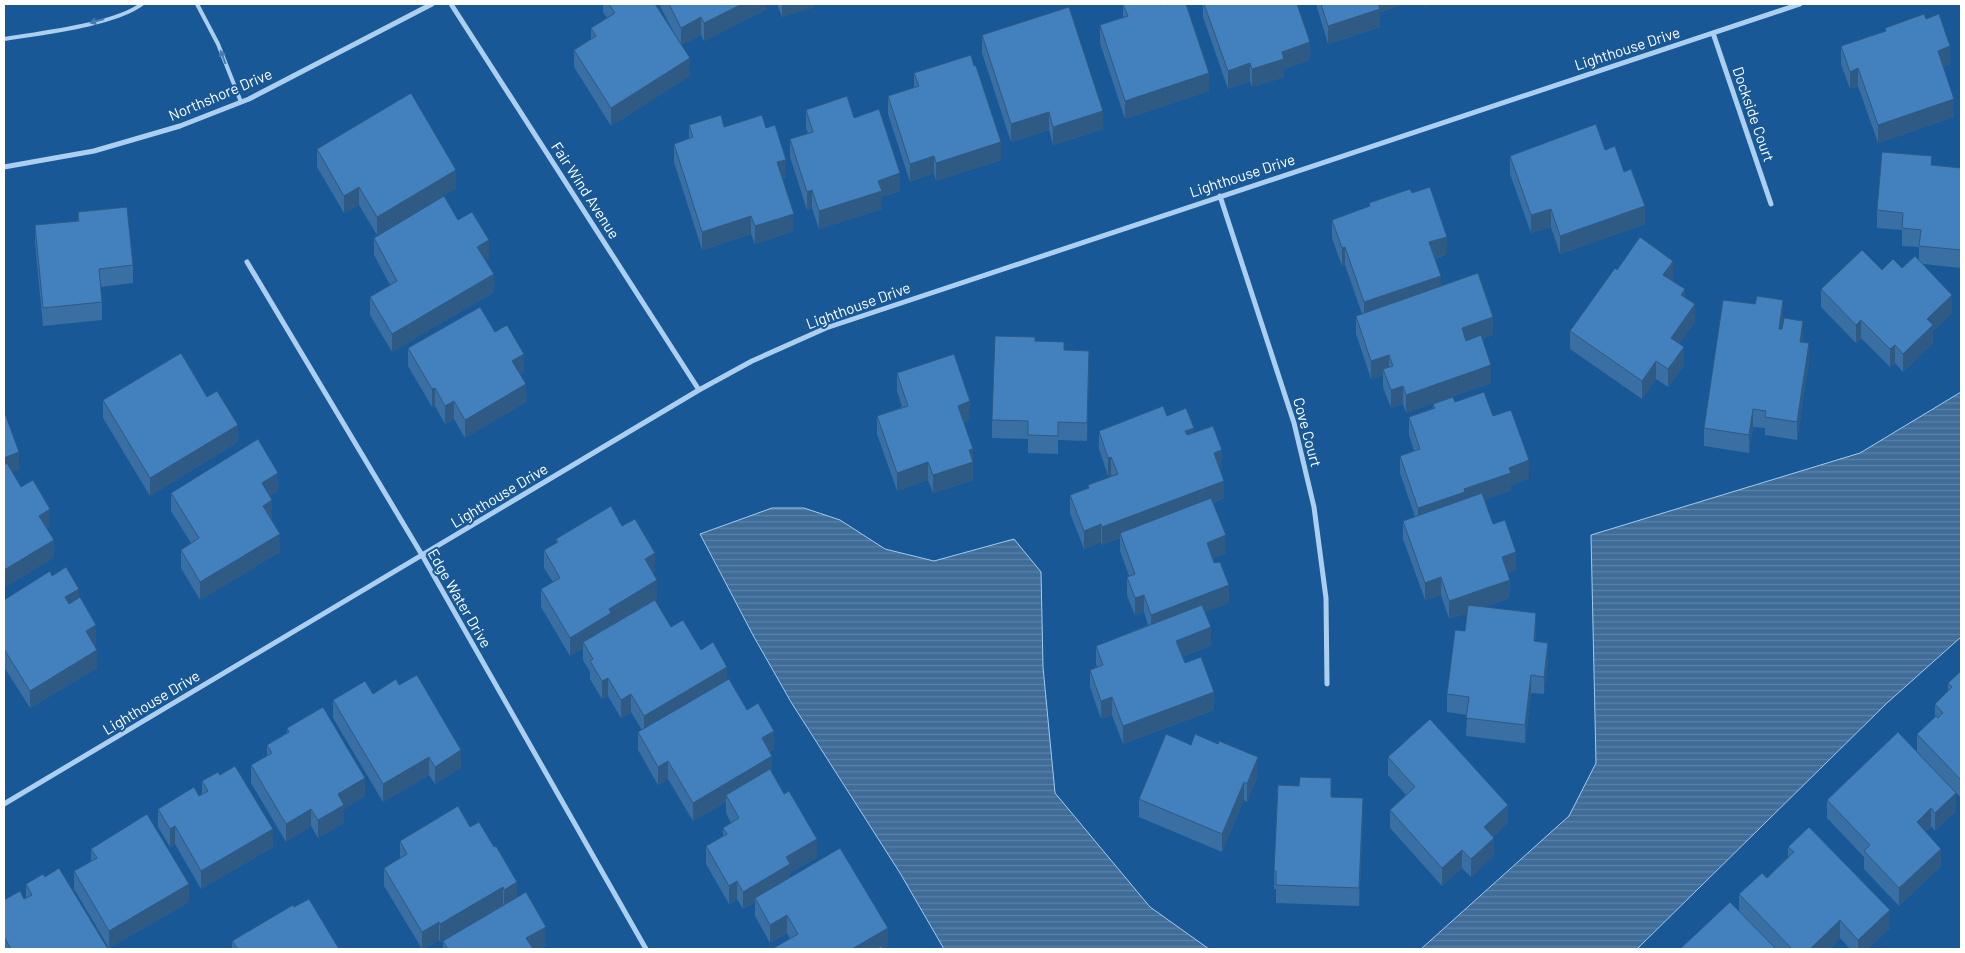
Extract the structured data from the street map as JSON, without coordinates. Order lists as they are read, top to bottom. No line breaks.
{"streets":{"street":["Lighthouse Drive","Northshore Drive","Dockside Court","Fair Wind Avenue","Cove Court","Edge Water Drive"]},"crossings":[["Lighthouse Drive","Dockside Court"],["Lighthouse Drive","Fair Wind Avenue"],["Lighthouse Drive","Cove Court"],["Lighthouse Drive","Edge Water Drive"]]}
